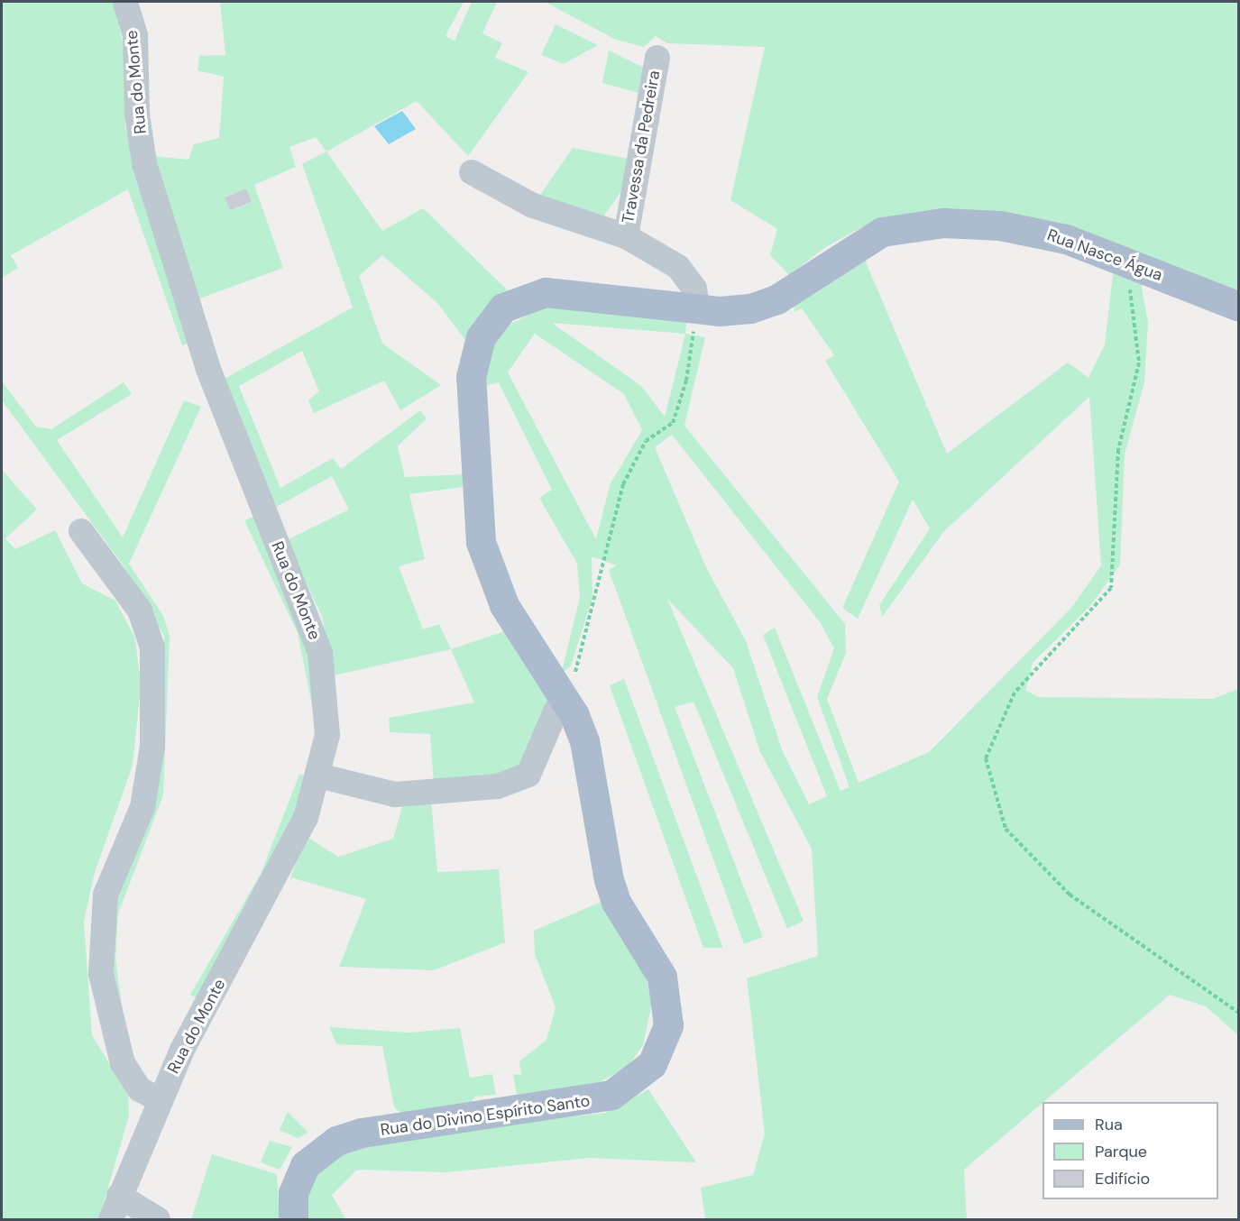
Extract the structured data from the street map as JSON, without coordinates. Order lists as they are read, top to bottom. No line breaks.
{"streets":{"main road":["Rua Nasce Água","Rua do Divino Espírito Santo"],"street":["Rua do Monte","Travessa da Pedreira"]},"crossings":[["Travessa da Pedreira","Rua Nasce Água"],["Travessa da Pedreira","Rua do Divino Espírito Santo"],["Rua Nasce Água","Rua do Divino Espírito Santo"]],"legend":["Rua","Parque","Edifício"]}
